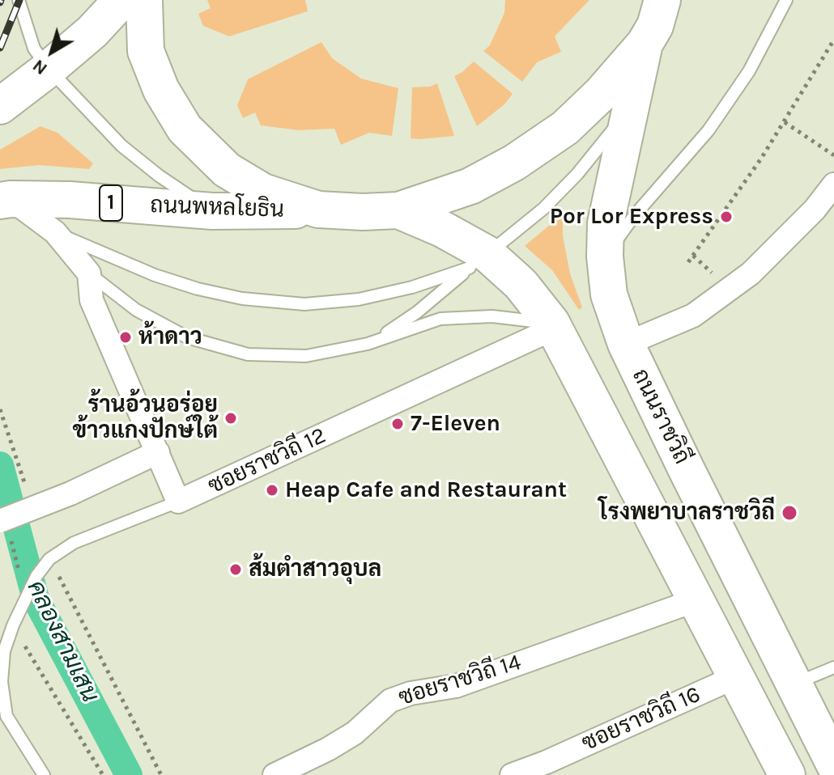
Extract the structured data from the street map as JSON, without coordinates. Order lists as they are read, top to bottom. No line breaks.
{"streets":{"main road":["1","ถนนพหลโยธิน","ถนนราชวิถี"],"street":["ซอยราชวิถี 12","ซอยราชวิถี 14","ซอยราชวิถี 16"]},"water":["คลองสามเสน"],"places":["Por Lor Express","ห้าดาว","ร้านอ้วนอร่อย ข้าวแกงปักษ์ใต้","7-Eleven","Heap Cafe and Restaurant","โรงพยาบาลราชวิถี","ส้มตำสาวอุบล"],"north":"bottom left"}
